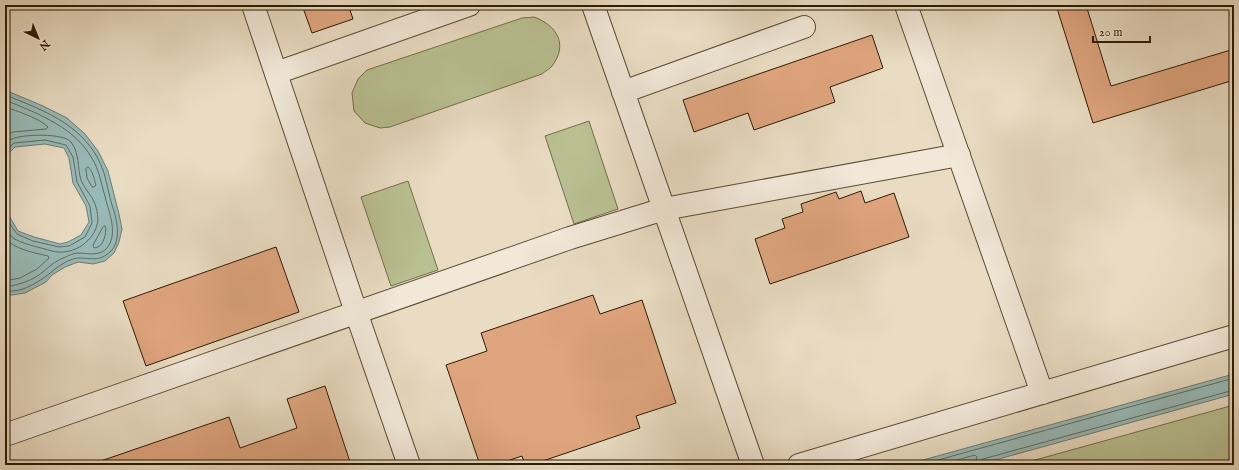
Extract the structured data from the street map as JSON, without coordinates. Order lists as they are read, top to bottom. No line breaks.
{"scale_bar":"20 m","north":"bottom right"}
